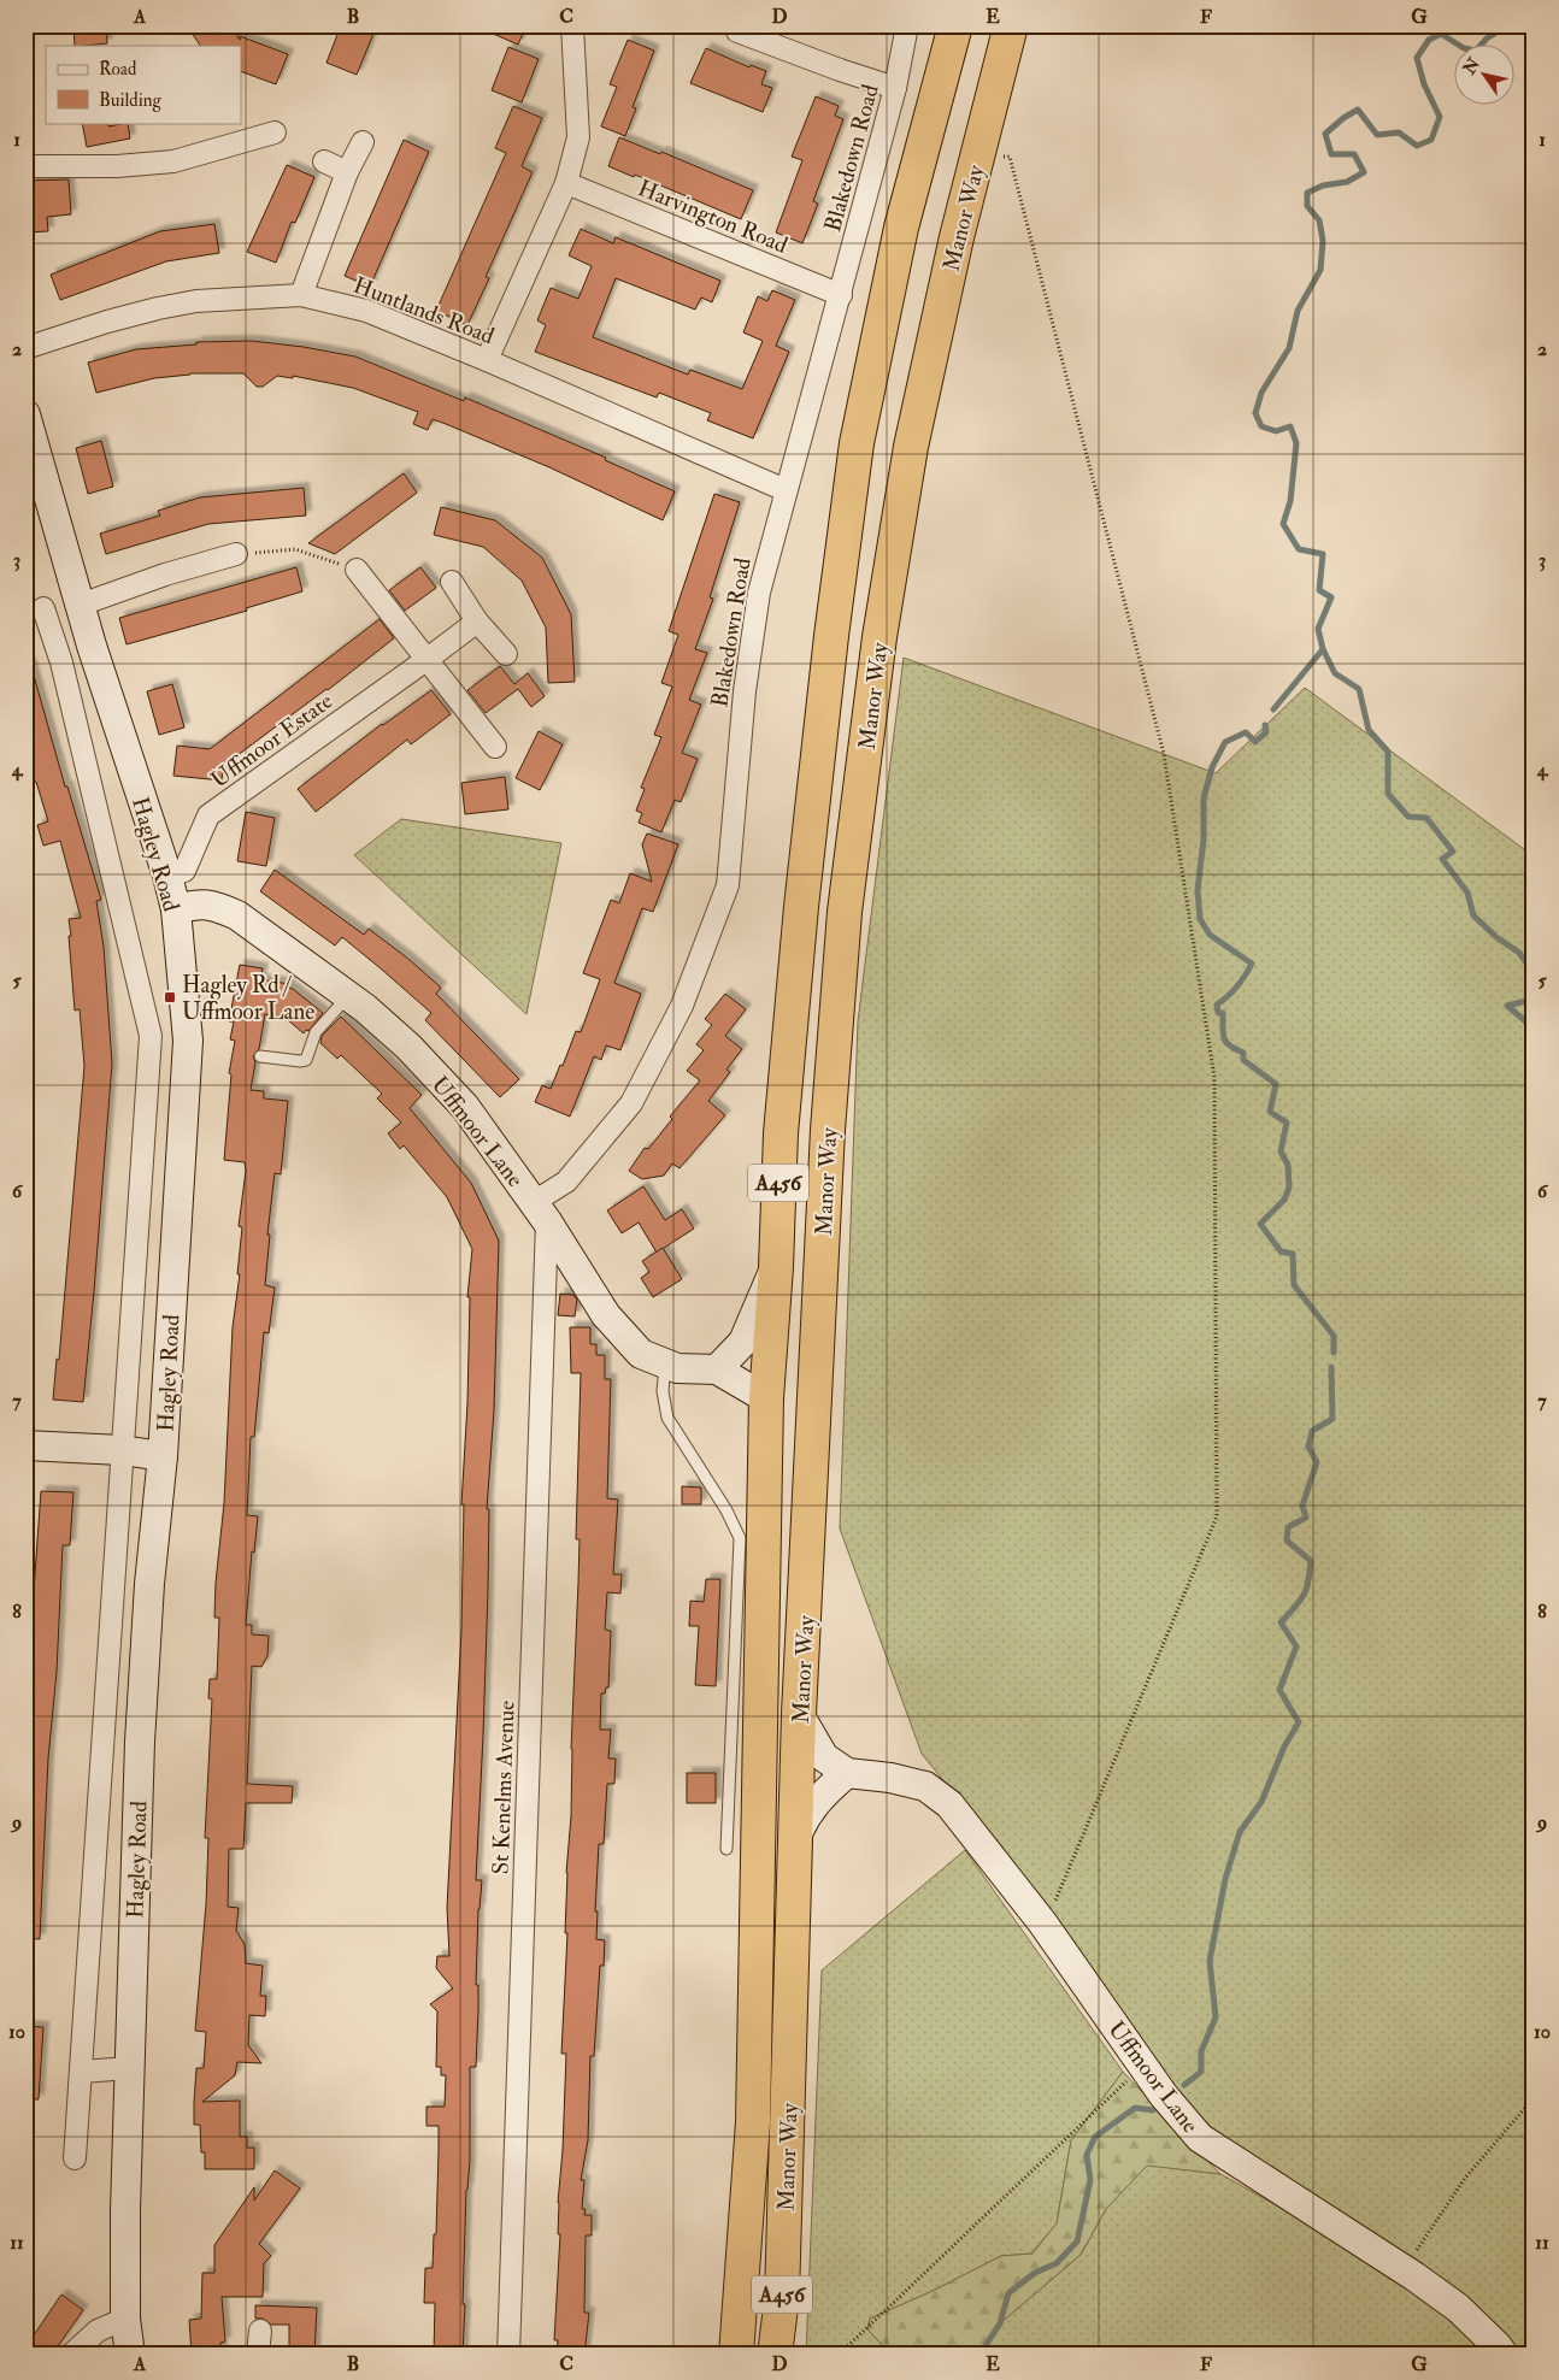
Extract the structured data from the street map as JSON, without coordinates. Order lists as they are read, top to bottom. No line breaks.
{"streets":{"highway":["Manor Way","A456"],"street":["Blakedown Road","Harvington Road","Huntlands Road","Uffmoor Estate","Hagley Road","Uffmoor Lane","St Kenelms Avenue"]},"crossings":[["Blakedown Road","Harvington Road"],["Blakedown Road","Huntlands Road"],["Blakedown Road","Uffmoor Lane"],["Blakedown Road","St Kenelms Avenue"],["Manor Way","Uffmoor Lane"],["Uffmoor Estate","Hagley Road"],["Hagley Road","Uffmoor Lane"],["Uffmoor Lane","St Kenelms Avenue"]],"places":{"transit":["Hagley Rd / Uffmoor Lane"]},"legend":["Road","Building"],"north":"top left","grid":{"columns":["A","B","C","D","E","F","G"],"rows":["1","2","3","4","5","6","7","8","9","10","11"]}}
